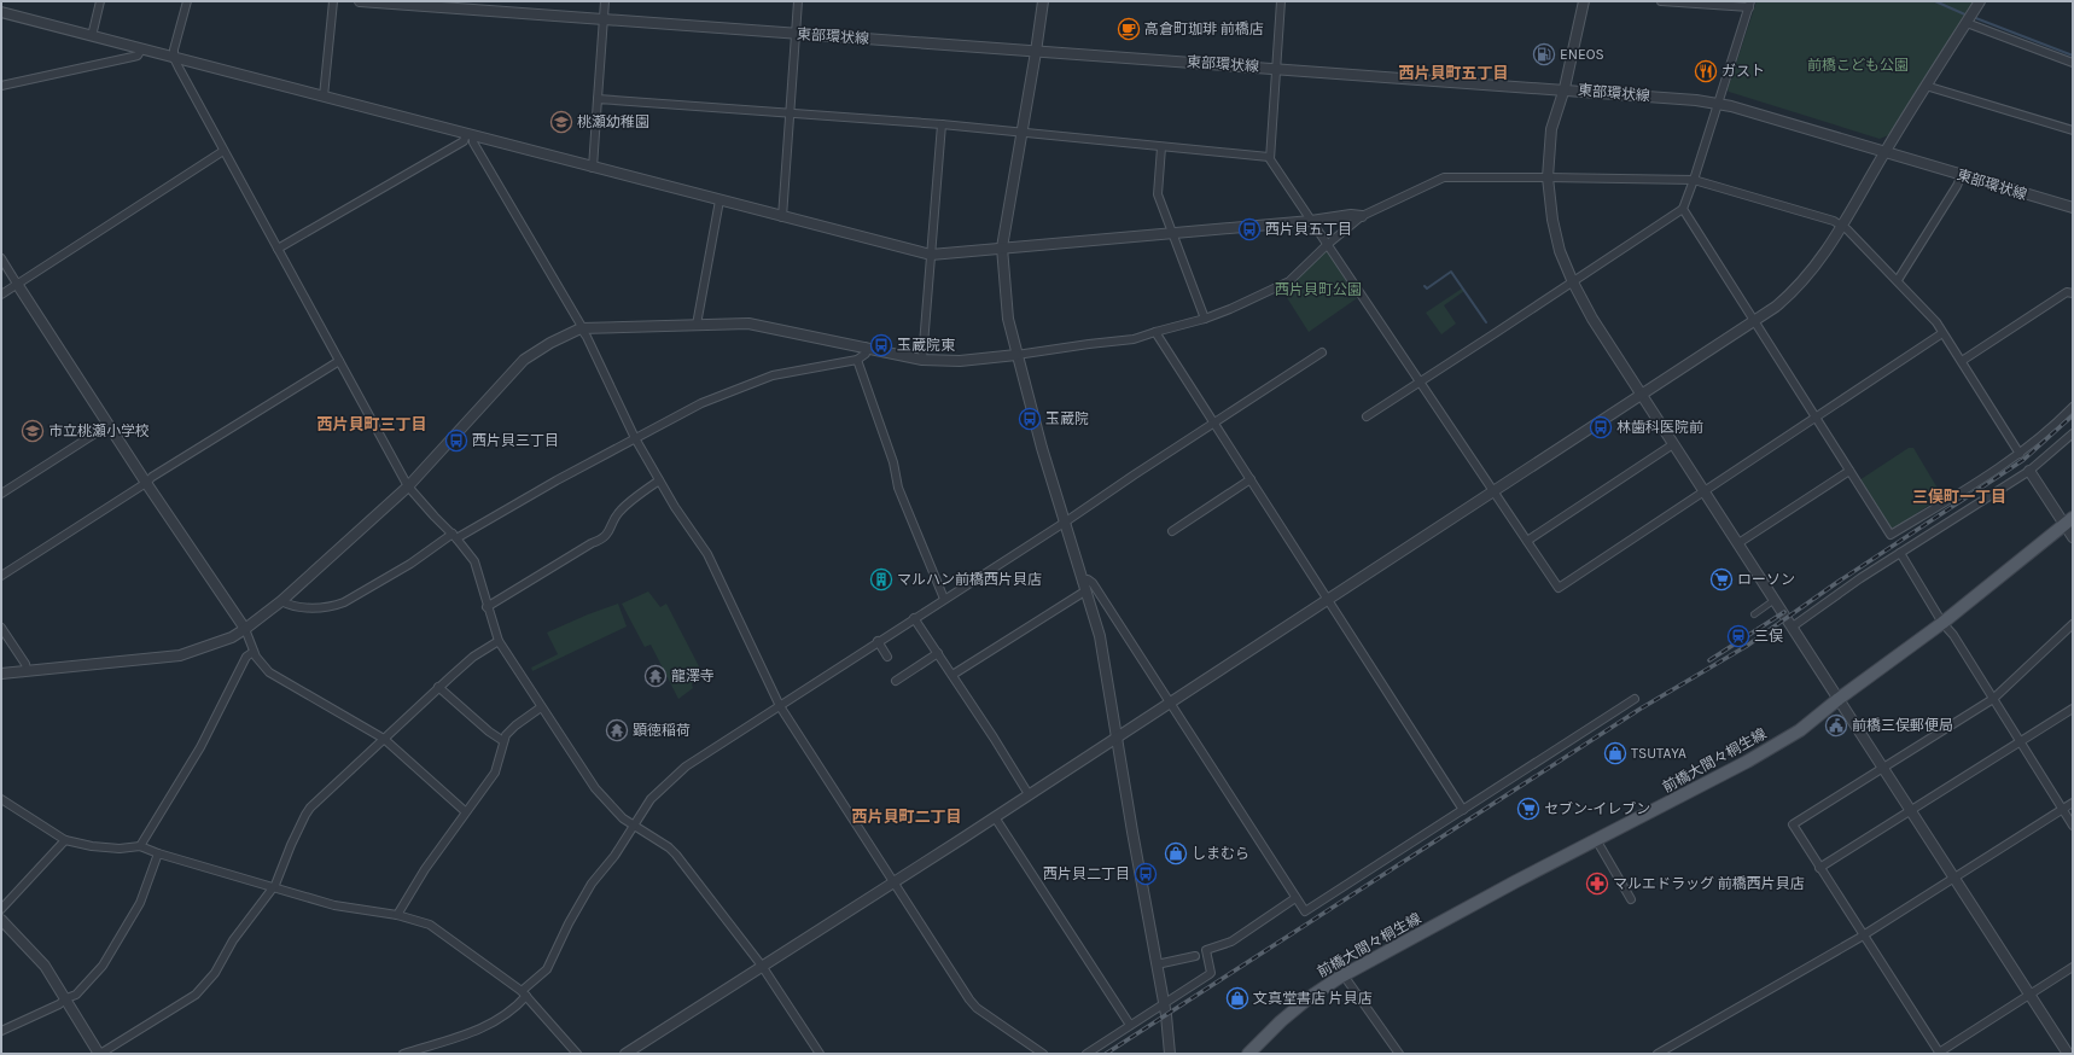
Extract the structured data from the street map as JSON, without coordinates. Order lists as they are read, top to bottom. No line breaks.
{"streets":{"main road":["前橋大間々桐生線"],"street":["東部環状線"]},"districts":["西片貝町五丁目","西片貝町三丁目","三俣町一丁目","西片貝町二丁目"],"parks":["前橋こども公園","西片貝町公園"],"places":{"cafe":["高倉町珈琲 前橋店"],"fuel station":["ENEOS"],"restaurant":["ガスト"],"school or university":["桃瀬幼稚園","市立桃瀬小学校"],"bus stop":["西片貝五丁目","玉蔵院東","玉蔵院","林歯科医院前","西片貝三丁目","西片貝二丁目"],"building":["マルハン前橋西片貝店"],"supermarket":["ローソン","セブン-イレブン"],"station":["三俣"],"temple":["龍澤寺","顕徳稲荷"],"public building":["前橋三俣郵便局"],"shop":["TSUTAYA","しまむら","文真堂書店 片貝店"],"pharmacy":["マルエドラッグ 前橋西片貝店"]}}
